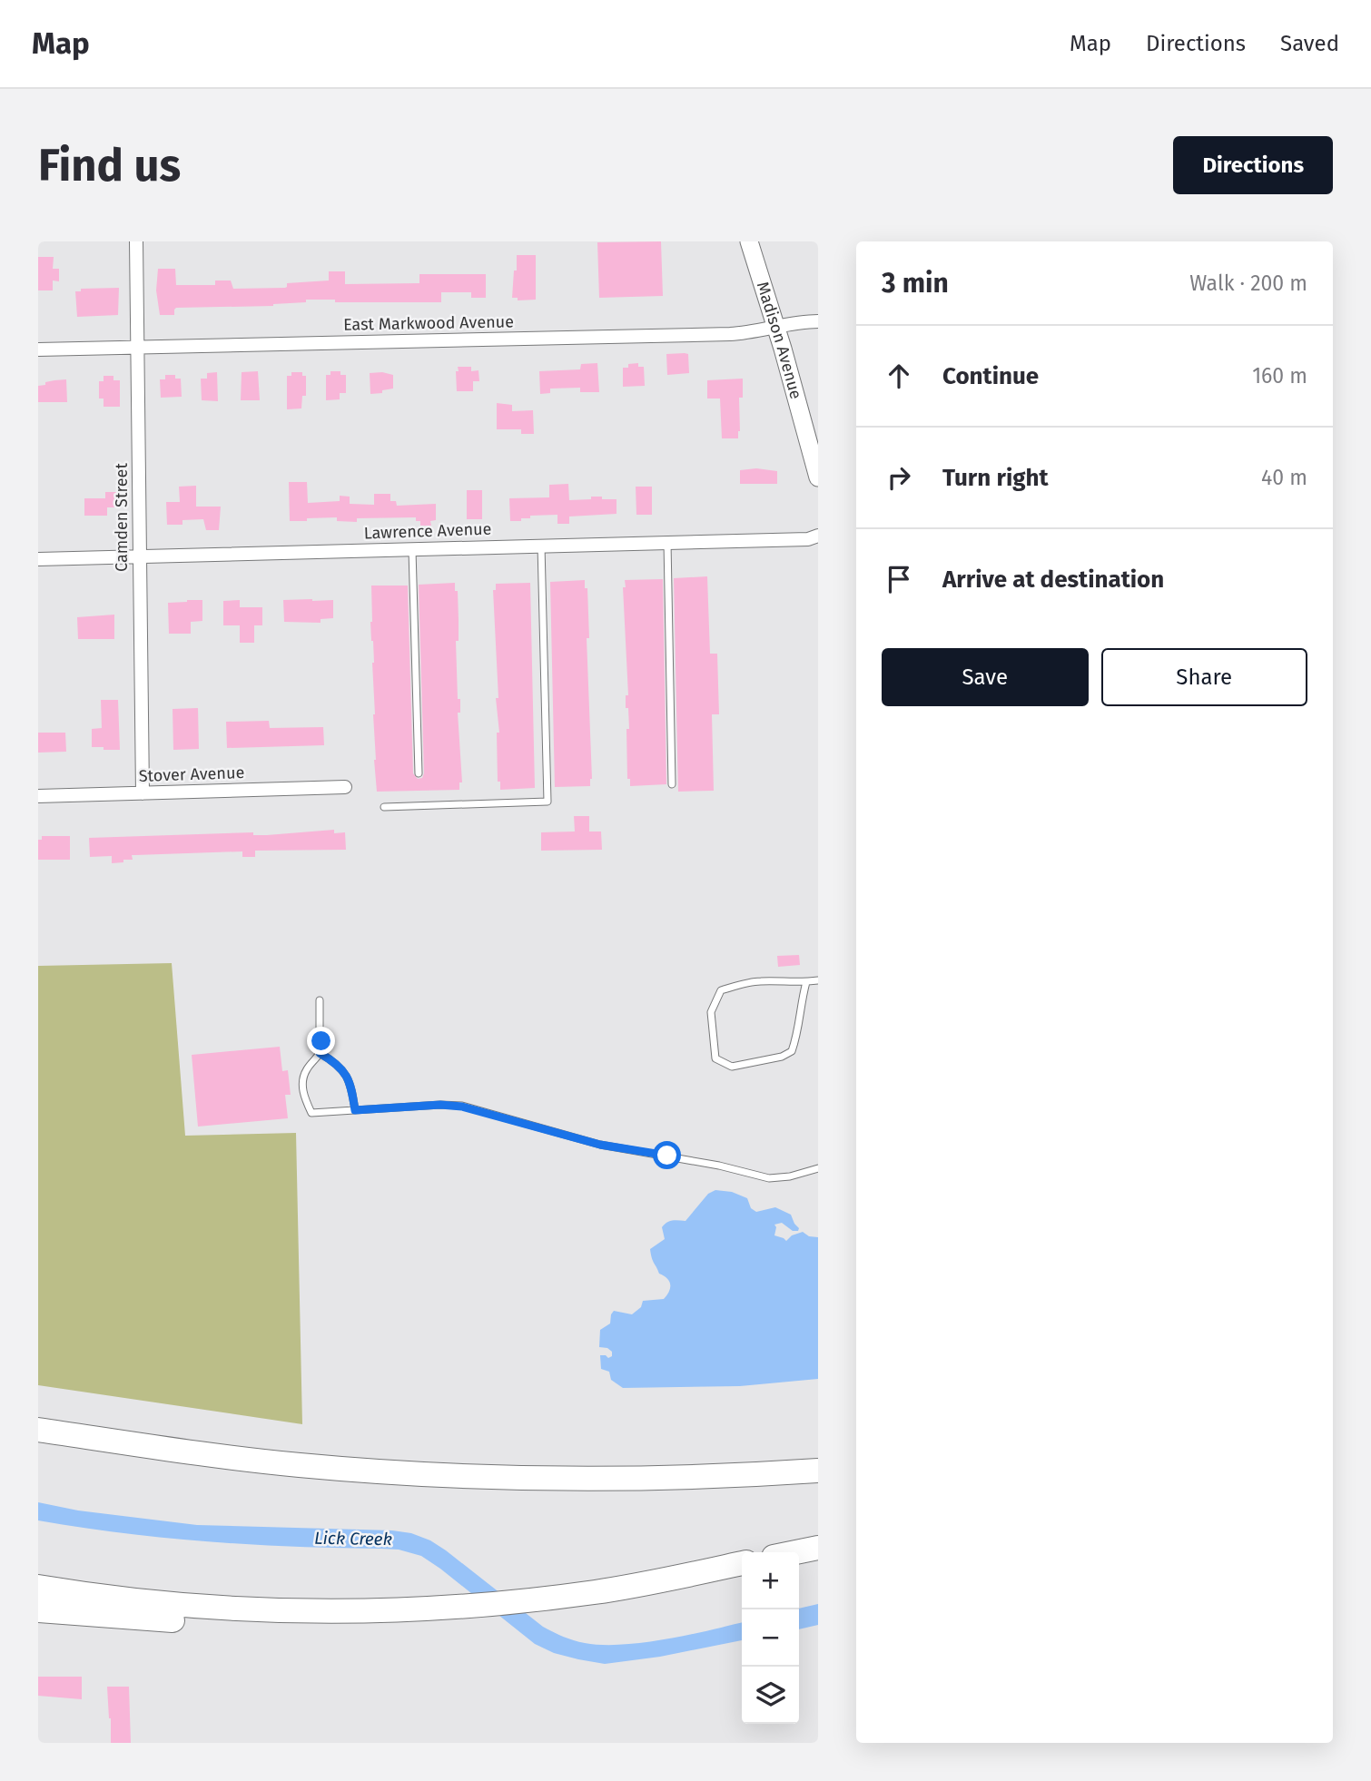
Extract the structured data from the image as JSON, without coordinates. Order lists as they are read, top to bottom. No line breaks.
{"streets":{"main road":["Madison Avenue"],"street":["East Markwood Avenue","Camden Street","Lawrence Avenue","Stover Avenue"]},"crossings":[["East Markwood Avenue","Madison Avenue"],["East Markwood Avenue","Camden Street"],["Camden Street","Lawrence Avenue"],["Camden Street","Stover Avenue"]],"water":["Lick Creek"],"page":{"header":"Map","nav":["Map","Directions","Saved"],"buttons":["Directions",["Save","Share"]],"title":"Find us","heading":["3 min","Walk · 200 m"],"list":[["Continue","160 m"],["Turn right","40 m"],"Arrive at destination"],"map_buttons":["+","−"]}}
